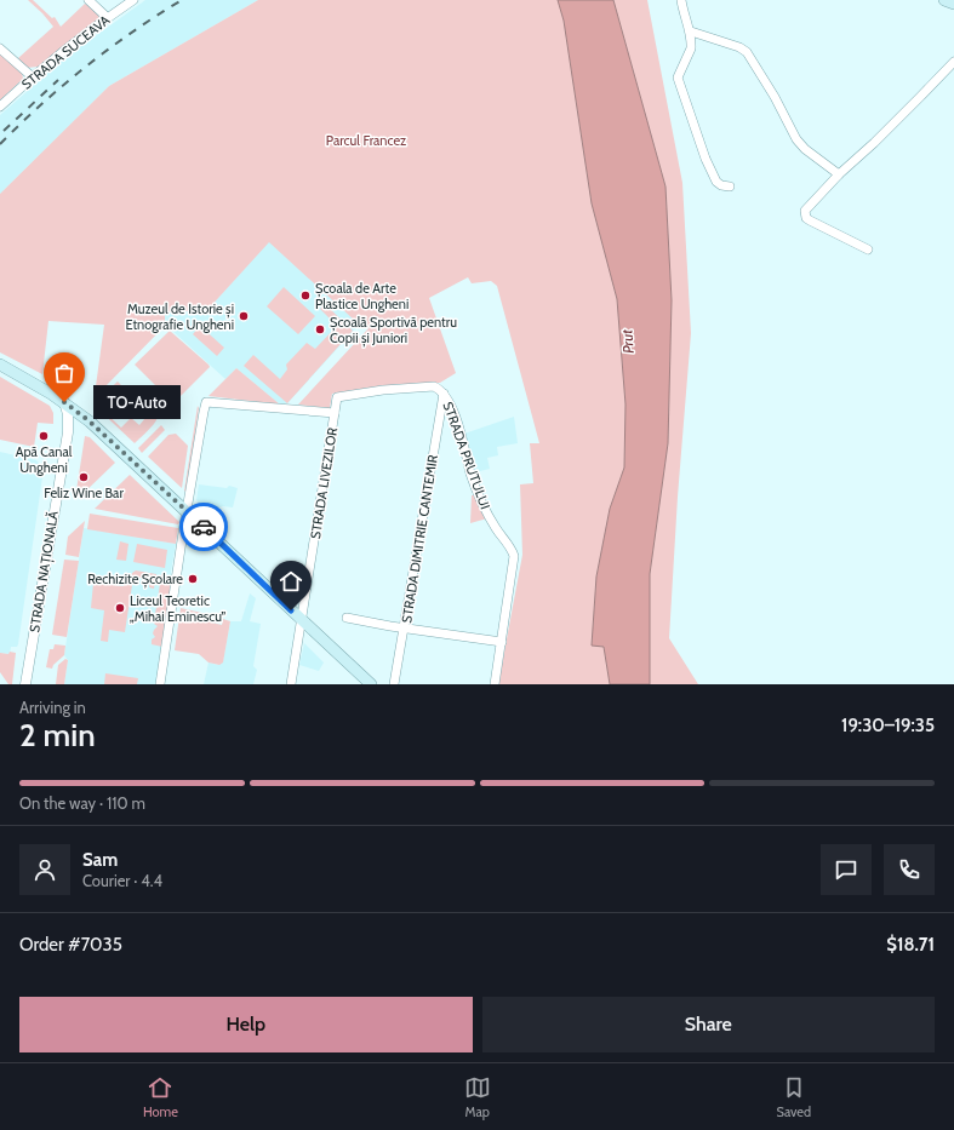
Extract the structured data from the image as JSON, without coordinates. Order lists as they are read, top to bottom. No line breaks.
{"streets":{"street":["STRADA SUCEAVA","STRADA PRUTULUI","STRADA LIVEZILOR","STRADA DIMITRIE CANTEMIR","STRADA NAȚIONALĂ"]},"crossings":[["STRADA PRUTULUI","STRADA LIVEZILOR"],["STRADA PRUTULUI","STRADA DIMITRIE CANTEMIR"],["STRADA LIVEZILOR","STRADA DIMITRIE CANTEMIR"]],"water":["Prut"],"parks":["Parcul Francez"],"places":["Școala de Arte Plastice Ungheni","Muzeul de Istorie și Etnografie Ungheni","Școală Sportivă pentru Copii și Juniori","TO-Auto","Apă Canal Ungheni","Feliz Wine Bar","Rechizite Școlare","Liceul Teoretic „Mihai Eminescu”"],"page":{"bubble":"TO-Auto","heading":["2 min","Arriving in","19:30–19:35"],"panel":["Sam","Courier · 4.4","Order #7035","$18.71"],"bar":"On the way · 110 m","buttons":["Help","Share"],"tabs":["Home","Map","Saved"]}}
